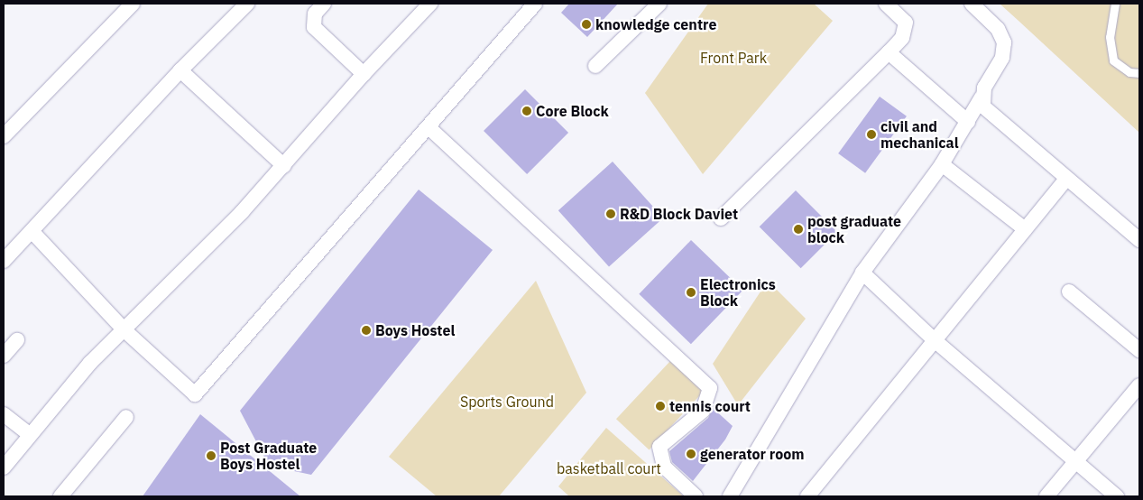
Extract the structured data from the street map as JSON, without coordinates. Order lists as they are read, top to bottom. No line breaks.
{"parks":["Front Park","Sports Ground","basketball court"],"places":["knowledge centre","Core Block","civil and mechanical","R&D Block Daviet","post graduate block","Electronics Block","Boys Hostel","tennis court","generator room","Post Graduate Boys Hostel"]}
